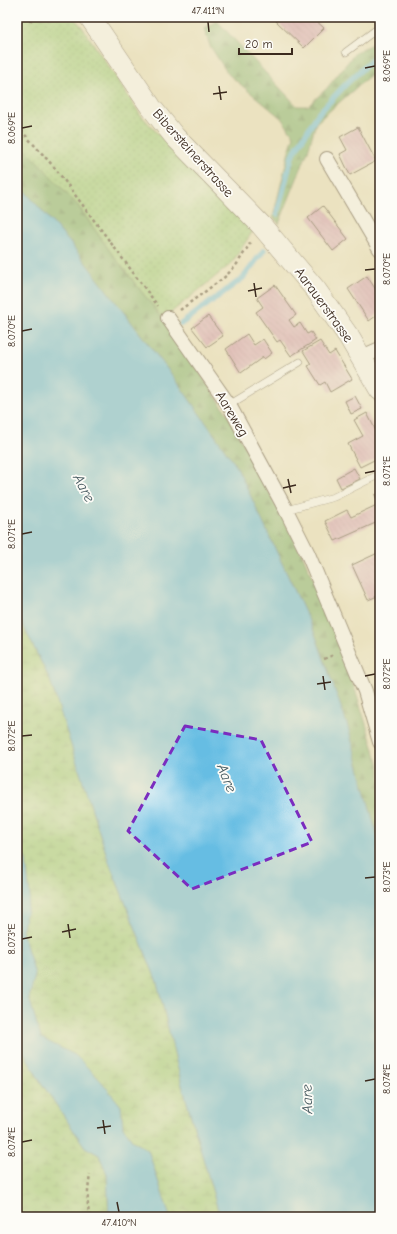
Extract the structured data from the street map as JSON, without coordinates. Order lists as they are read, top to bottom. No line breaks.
{"streets":{"street":["Bibersteinerstrasse","Aarauerstrasse","Aareweg"]},"crossings":[["Bibersteinerstrasse","Aarauerstrasse"]],"water":["Aare"],"scale_bar":"20 m","coordinates":["47.411°N","8.069°E","8.070°E","8.071°E","8.072°E","8.073°E","8.074°E","47.410°N"]}
